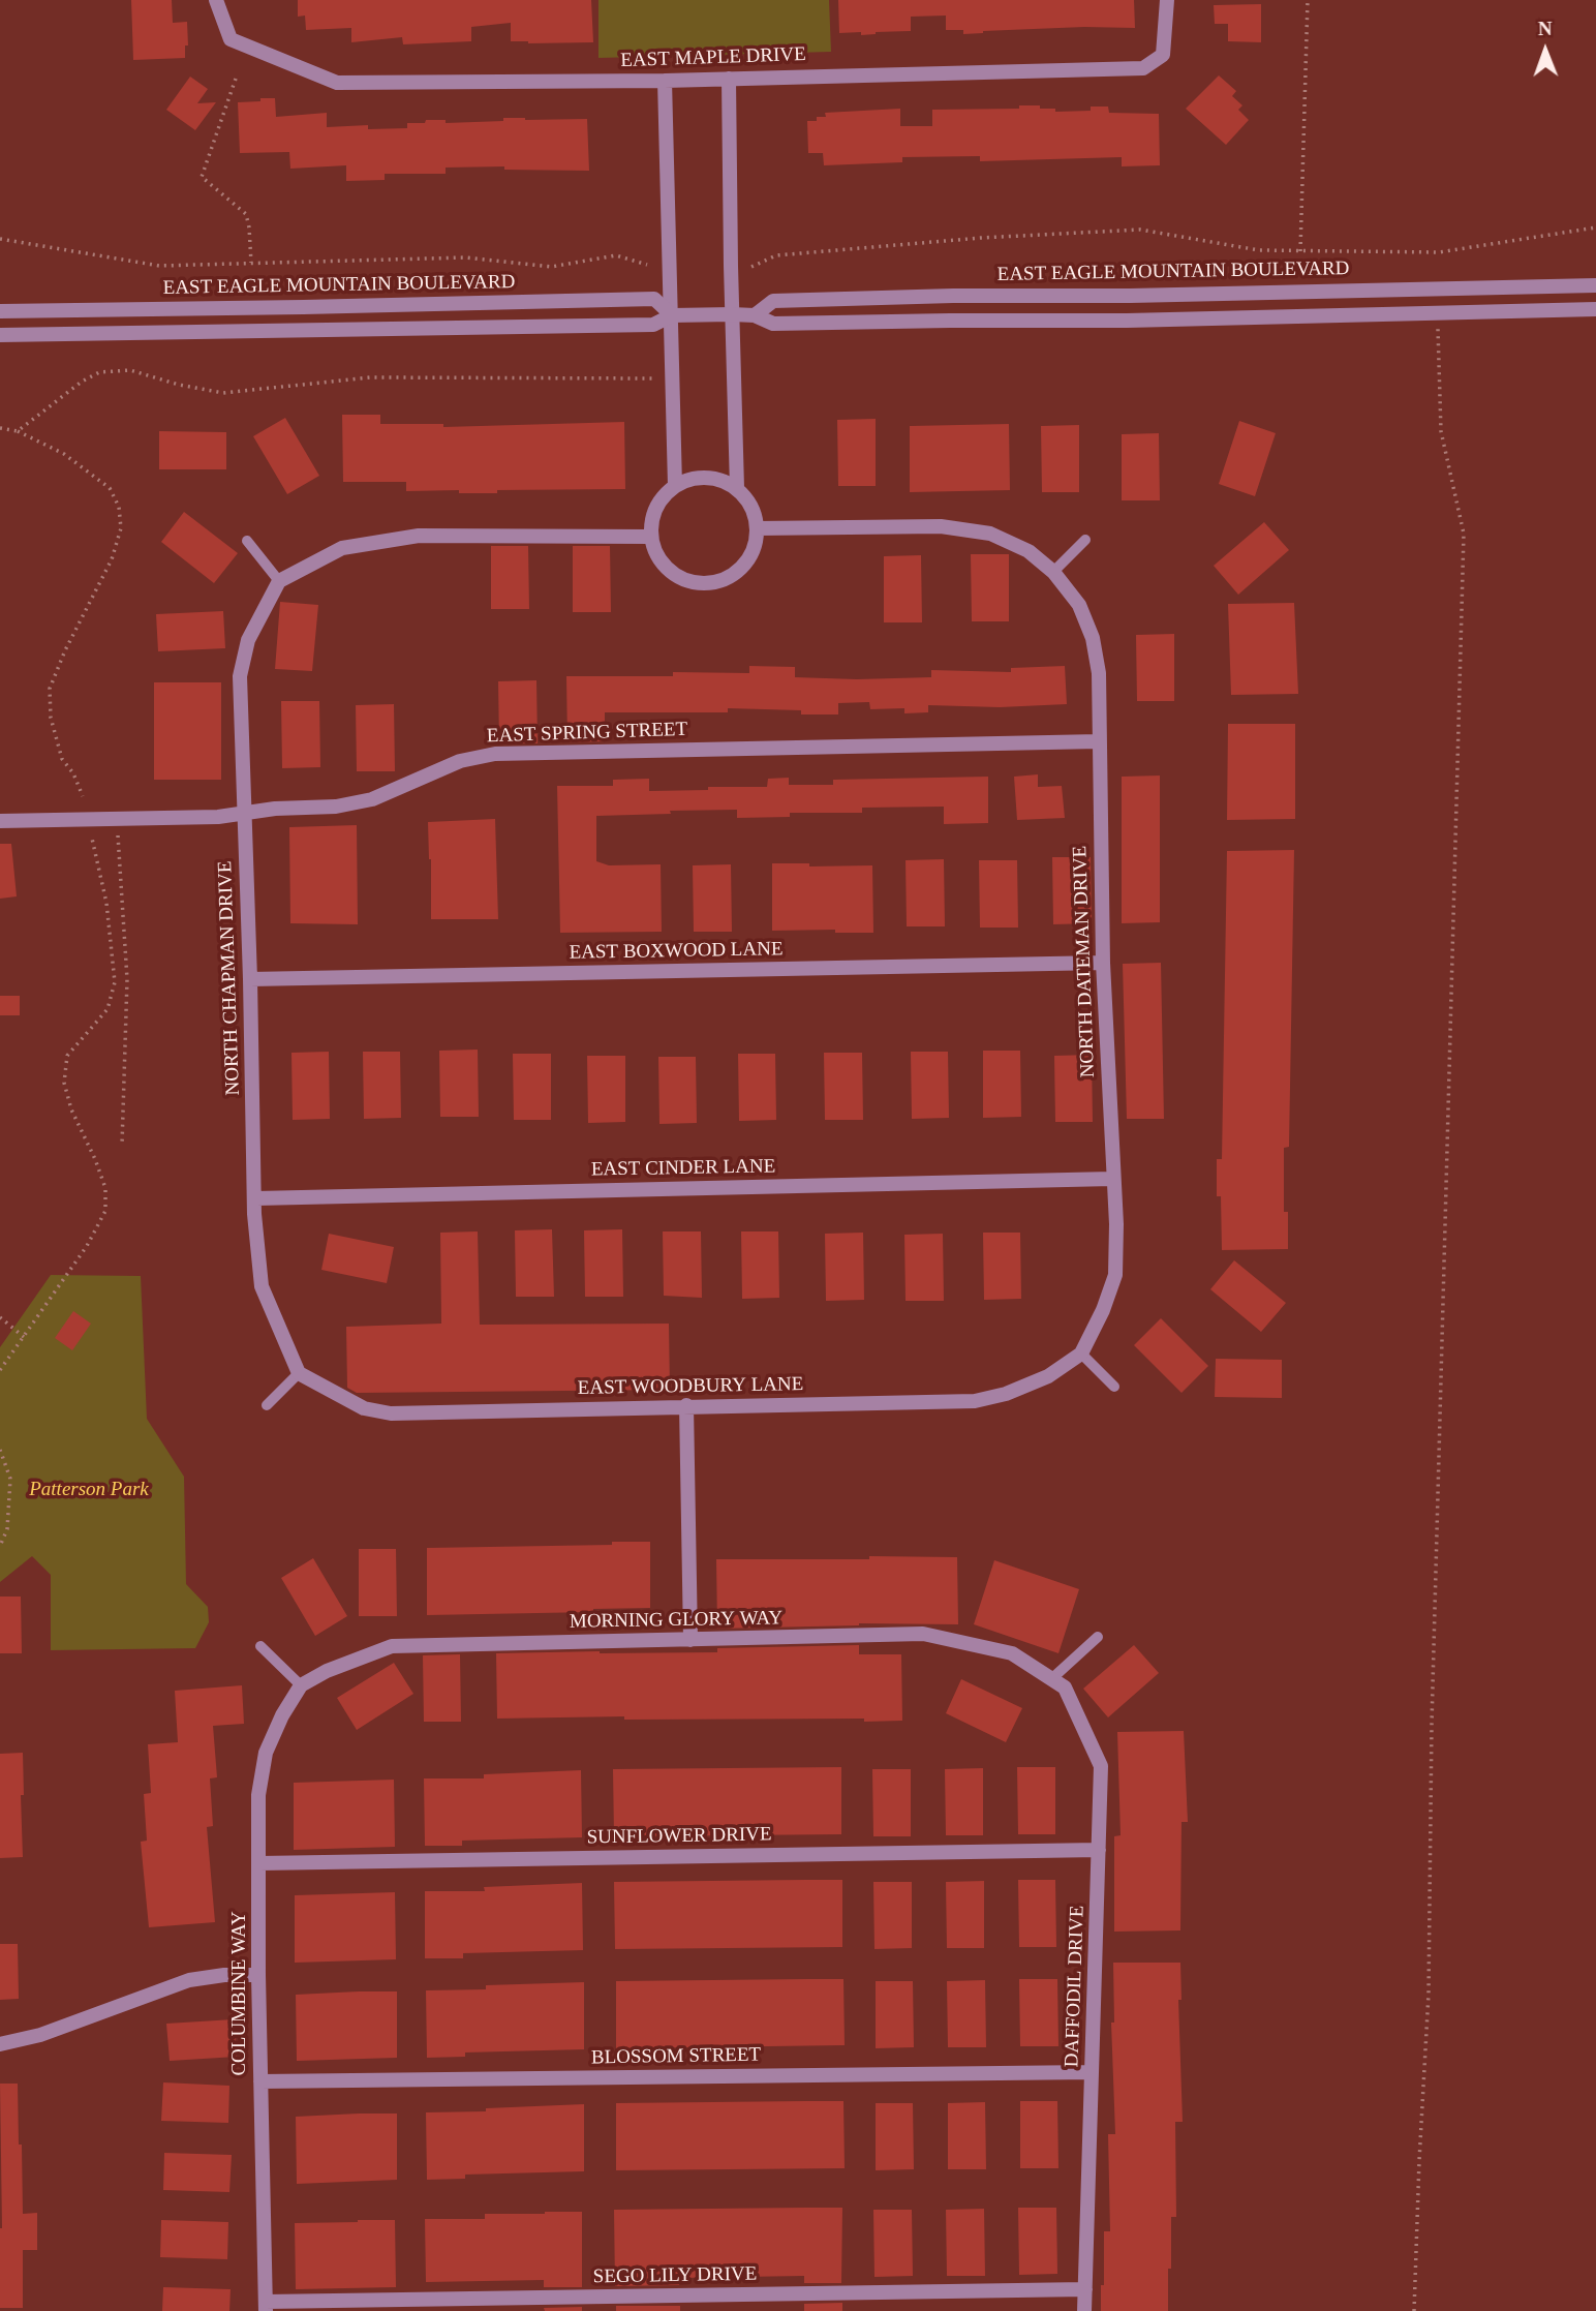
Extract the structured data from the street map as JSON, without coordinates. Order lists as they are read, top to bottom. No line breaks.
{"streets":{"street":["EAST MAPLE DRIVE","EAST EAGLE MOUNTAIN BOULEVARD","EAST SPRING STREET","EAST BOXWOOD LANE","NORTH DATEMAN DRIVE","NORTH CHAPMAN DRIVE","EAST CINDER LANE","EAST WOODBURY LANE","MORNING GLORY WAY","SUNFLOWER DRIVE","DAFFODIL DRIVE","COLUMBINE WAY","BLOSSOM STREET","SEGO LILY DRIVE"]},"crossings":[["EAST SPRING STREET","NORTH DATEMAN DRIVE"],["EAST SPRING STREET","NORTH CHAPMAN DRIVE"],["EAST BOXWOOD LANE","NORTH DATEMAN DRIVE"],["EAST BOXWOOD LANE","NORTH CHAPMAN DRIVE"],["NORTH DATEMAN DRIVE","EAST CINDER LANE"],["NORTH DATEMAN DRIVE","EAST WOODBURY LANE"],["NORTH CHAPMAN DRIVE","EAST CINDER LANE"],["NORTH CHAPMAN DRIVE","EAST WOODBURY LANE"],["MORNING GLORY WAY","DAFFODIL DRIVE"],["MORNING GLORY WAY","COLUMBINE WAY"],["SUNFLOWER DRIVE","DAFFODIL DRIVE"],["SUNFLOWER DRIVE","COLUMBINE WAY"],["DAFFODIL DRIVE","BLOSSOM STREET"],["DAFFODIL DRIVE","SEGO LILY DRIVE"],["COLUMBINE WAY","BLOSSOM STREET"],["COLUMBINE WAY","SEGO LILY DRIVE"]],"parks":["Patterson Park"],"north":"top"}
